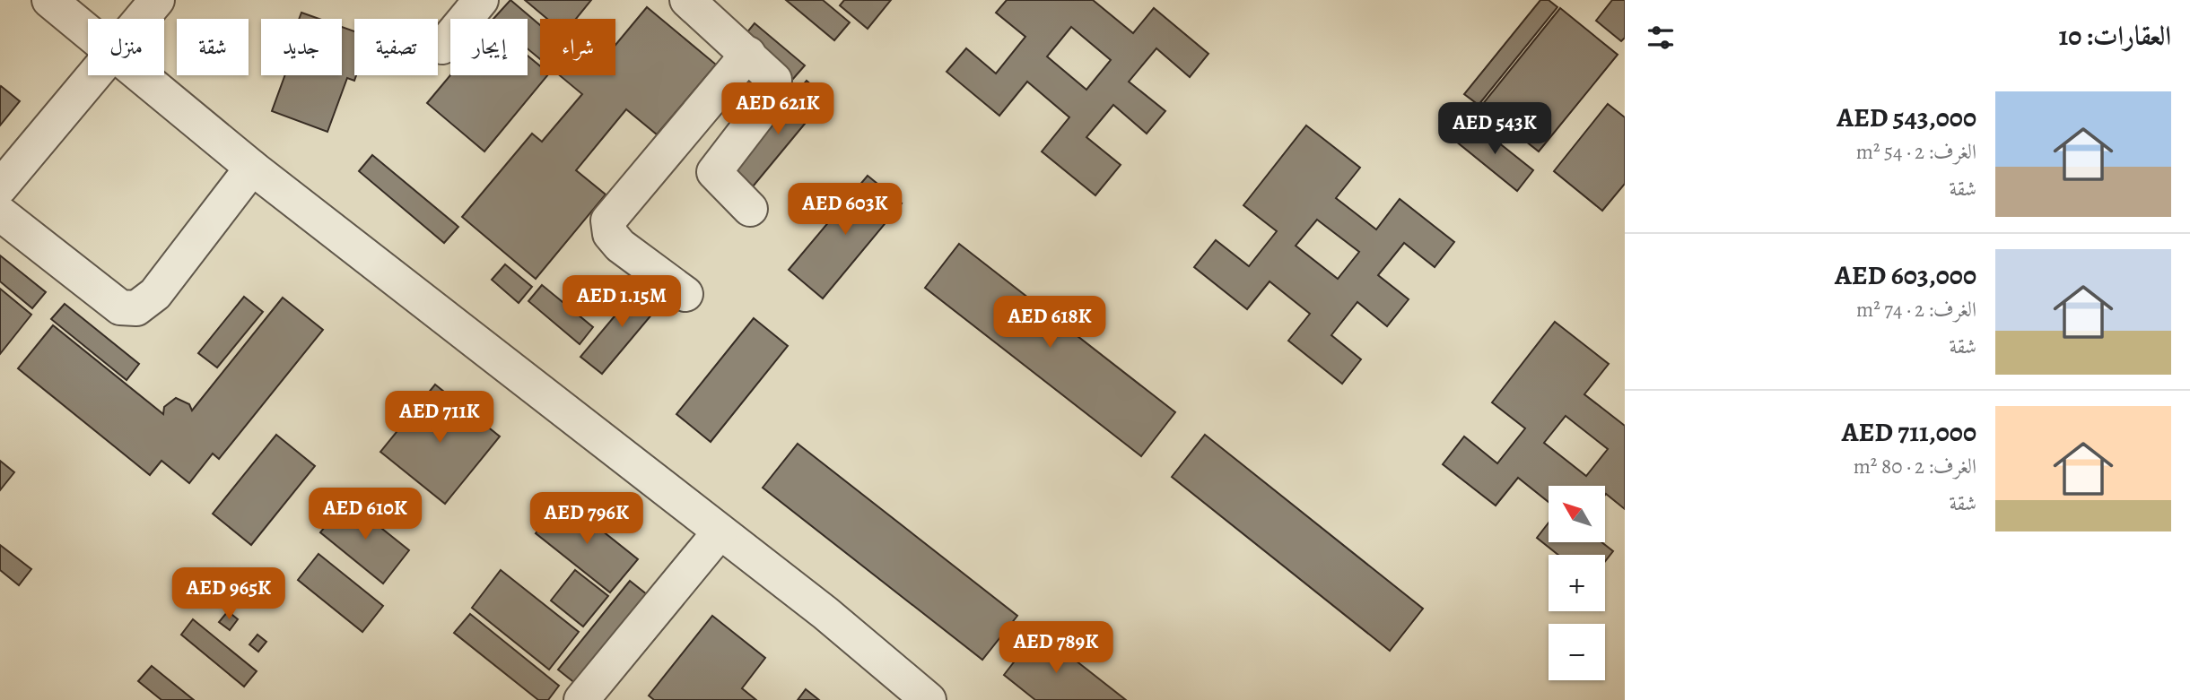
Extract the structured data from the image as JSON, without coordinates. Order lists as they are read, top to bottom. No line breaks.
{"north":"top left","page":{"heading":"العقارات: 10","chip":["شراء","إيجار","تصفية","جديد","شقة","منزل"],"list":[{"name":"AED 543,000","note":"الغرف: 2 · 54 m² · شقة"},{"name":"AED 603,000","note":"الغرف: 2 · 74 m² · شقة"},{"name":"AED 711,000","note":"الغرف: 2 · 80 m² · شقة"}],"price":["AED 621K","AED 543K","AED 603K","AED 1.15M","AED 618K","AED 711K","AED 610K","AED 796K","AED 965K","AED 789K"],"map_buttons":["+","−"]}}
